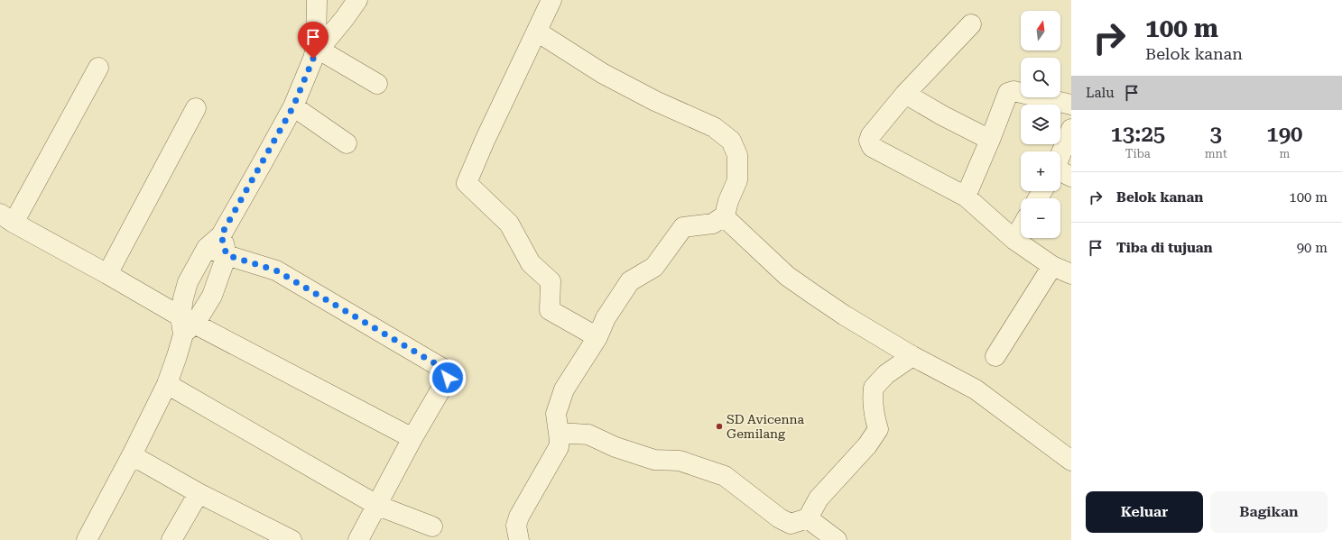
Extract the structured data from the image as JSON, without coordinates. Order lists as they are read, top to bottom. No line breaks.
{"places":["SD Avicenna Gemilang"],"north":"top","page":{"turn":["100 m","Belok kanan"],"map_buttons":["+","−"],"then":"Lalu","eta":["13:25","Tiba","3","mnt","190","m"],"list":[{"name":"Belok kanan","value":"100 m"},{"name":"Tiba di tujuan","value":"90 m"}],"buttons":["Keluar","Bagikan"]}}
